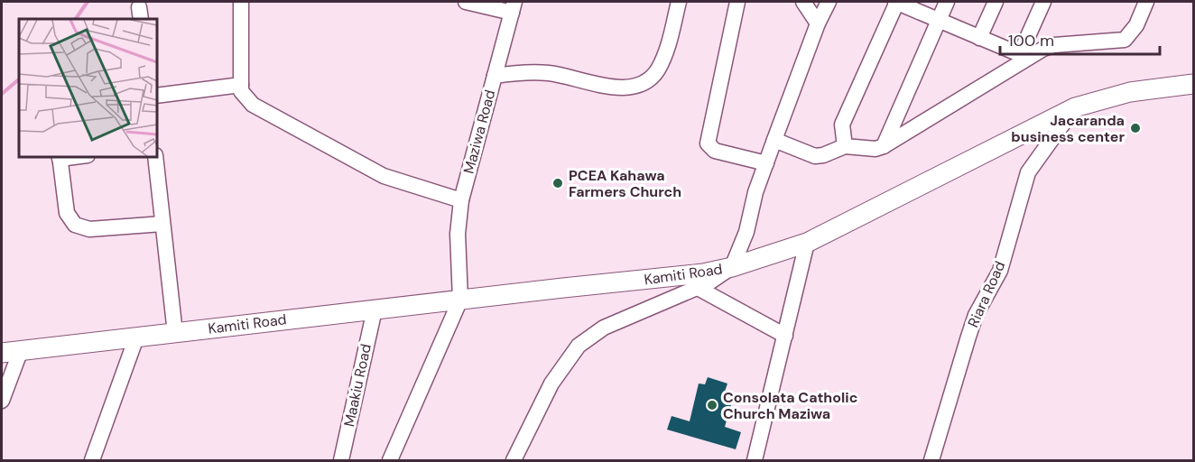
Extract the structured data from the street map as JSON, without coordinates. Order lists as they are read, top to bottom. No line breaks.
{"streets":{"main road":["Kamiti Road"],"street":["Maziwa Road","Riara Road","Maakiu Road"]},"crossings":[["Maziwa Road","Kamiti Road"],["Kamiti Road","Riara Road"],["Kamiti Road","Maakiu Road"]],"places":["Jacaranda business center","PCEA Kahawa Farmers Church","Consolata Catholic Church Maziwa"],"scale_bar":"100 m"}
